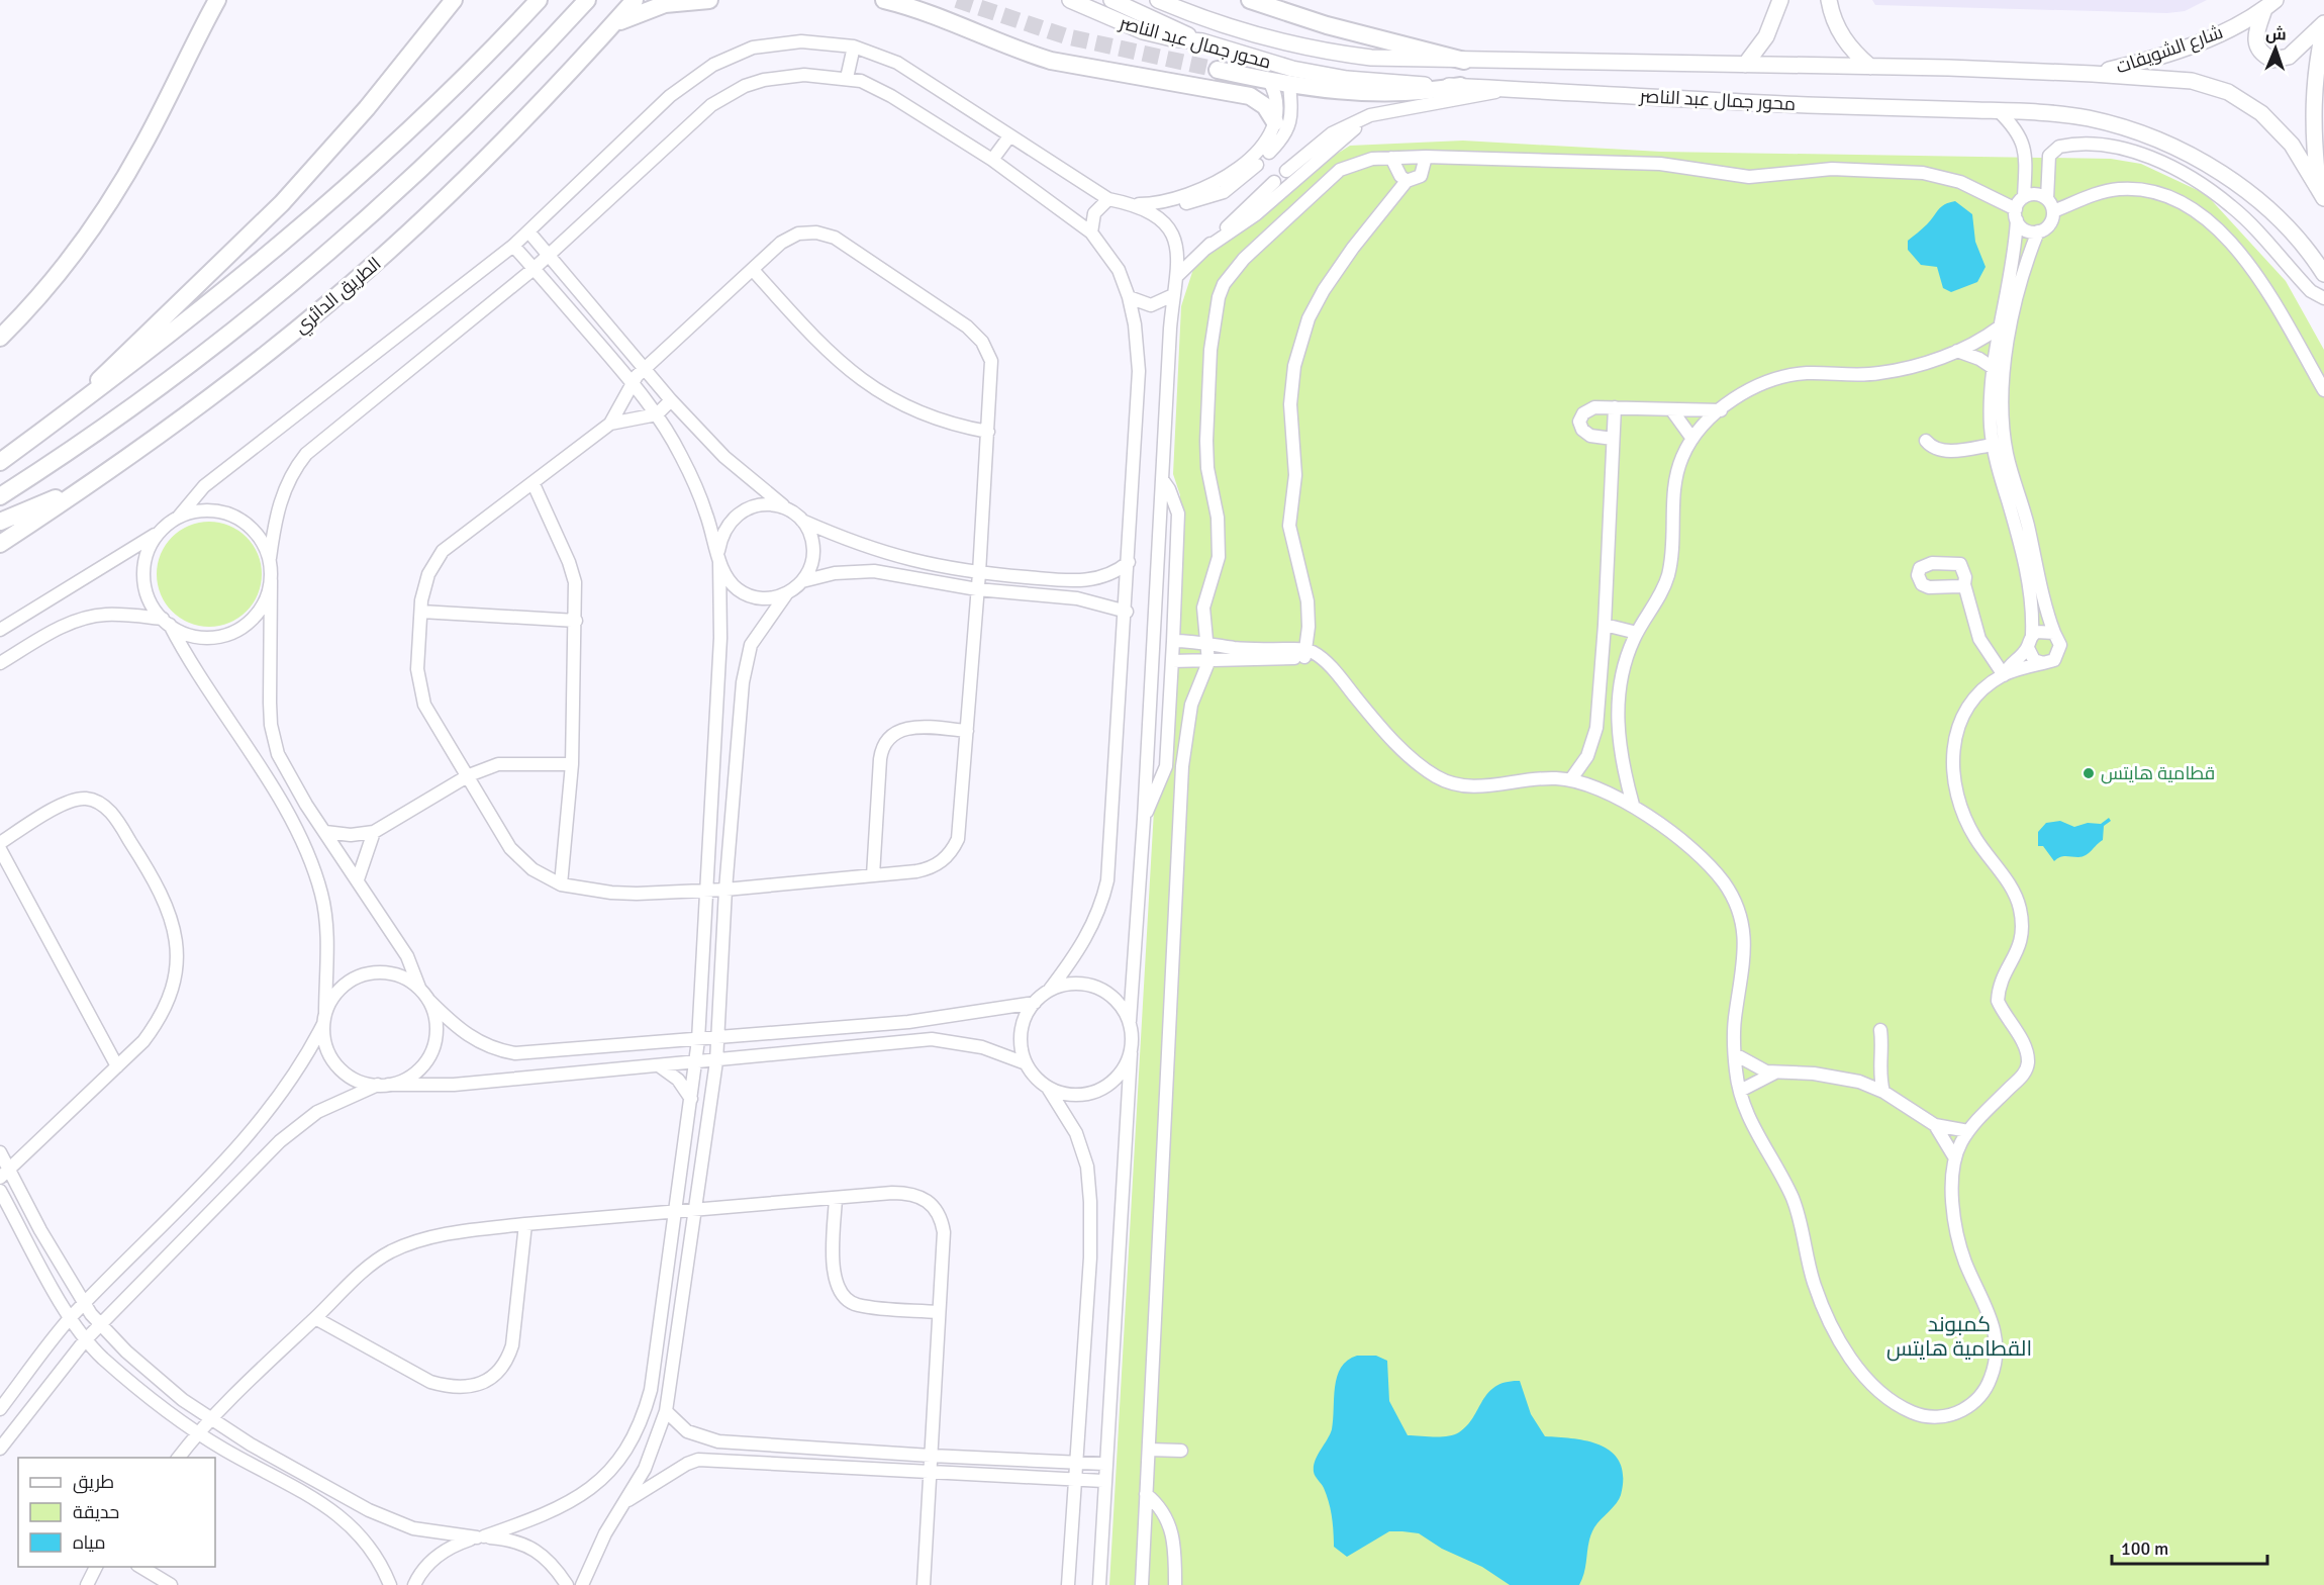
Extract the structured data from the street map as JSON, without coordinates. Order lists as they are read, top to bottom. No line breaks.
{"streets":{"highway":["الطريق الدائري"],"main road":["محور جمال عبد الناصر","شارع الشويفات"]},"crossings":[["محور جمال عبد الناصر","شارع الشويفات"]],"districts":["كمبوند القطامية هايتس"],"places":["قطامية هايتس"],"legend":["طريق","حديقة","مياه"],"scale_bar":"100 m","north":"top"}
